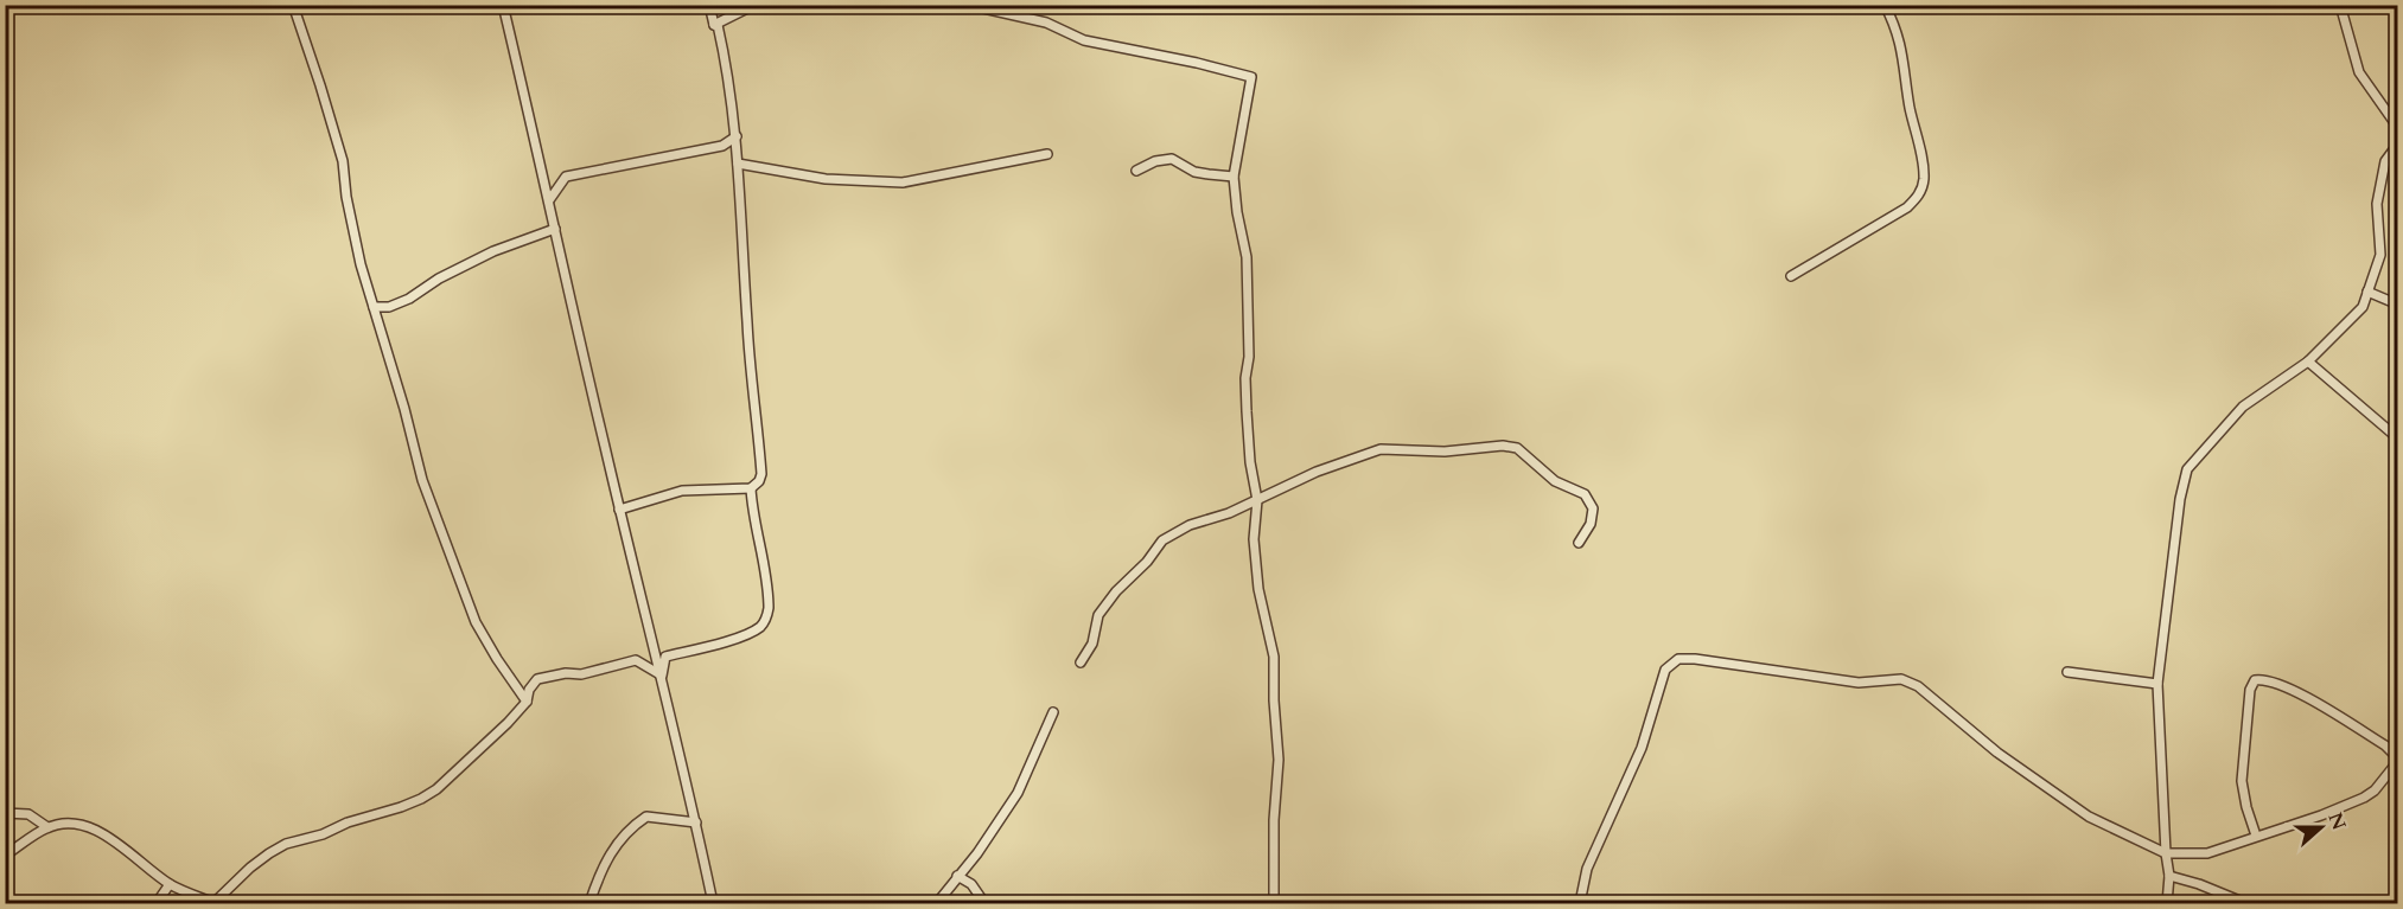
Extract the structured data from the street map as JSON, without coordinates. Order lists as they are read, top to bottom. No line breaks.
{"north":"right"}
